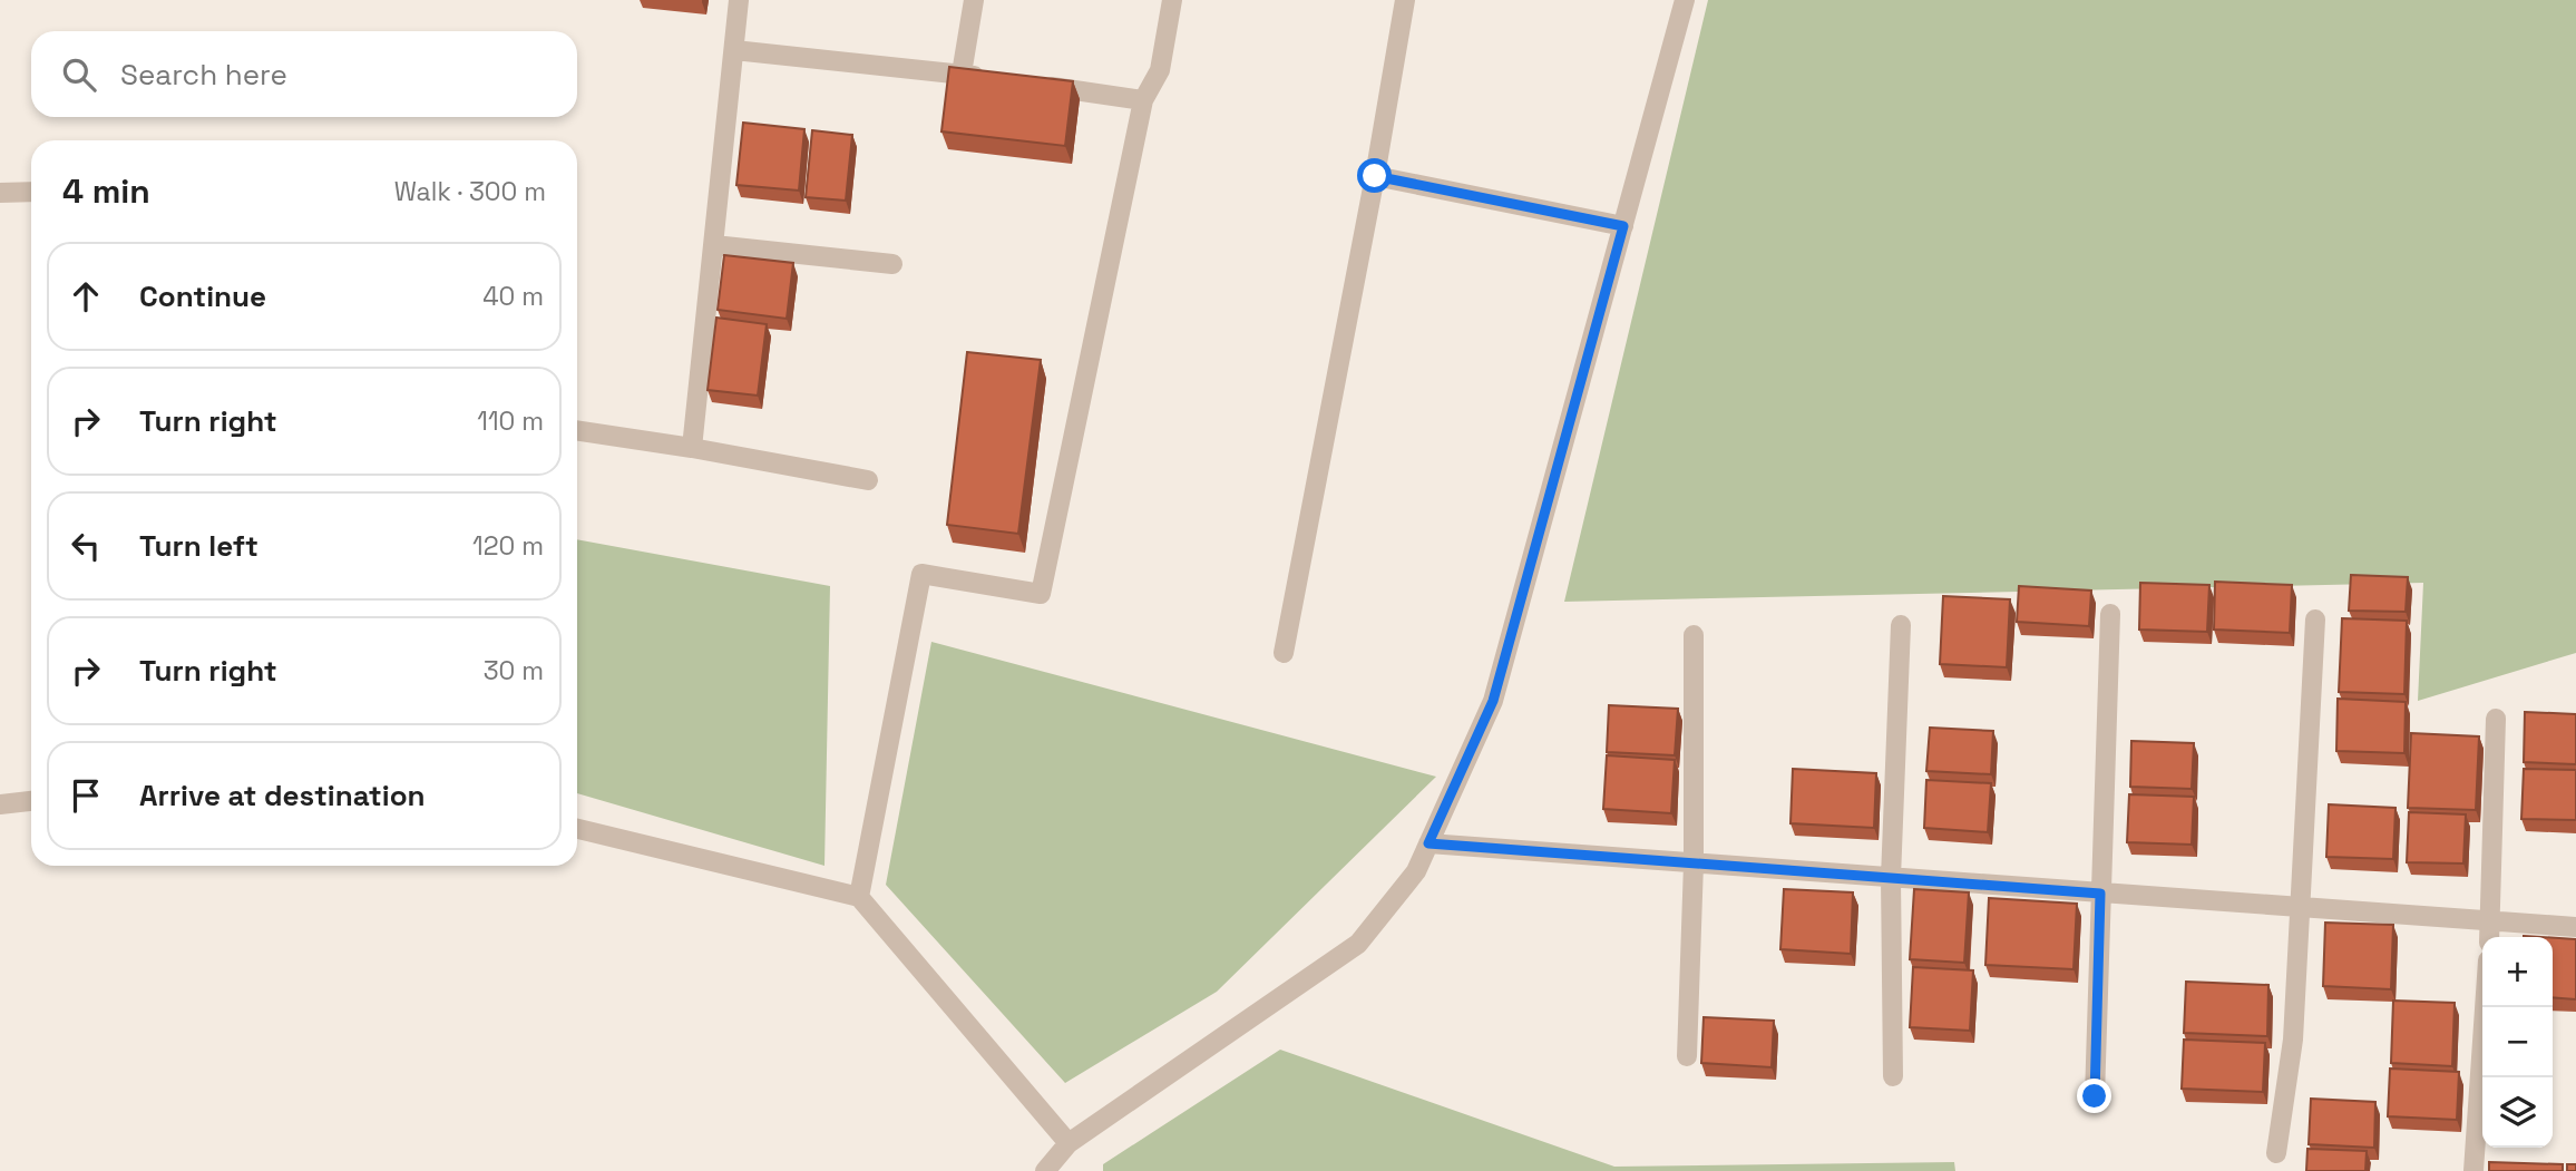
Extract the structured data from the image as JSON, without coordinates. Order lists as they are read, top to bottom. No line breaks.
{"page":{"search":"Search here","heading":["4 min","Walk · 300 m"],"list":[["Continue","40 m"],["Turn right","110 m"],["Turn left","120 m"],["Turn right","30 m"],"Arrive at destination"],"map_buttons":["+","−"]}}
